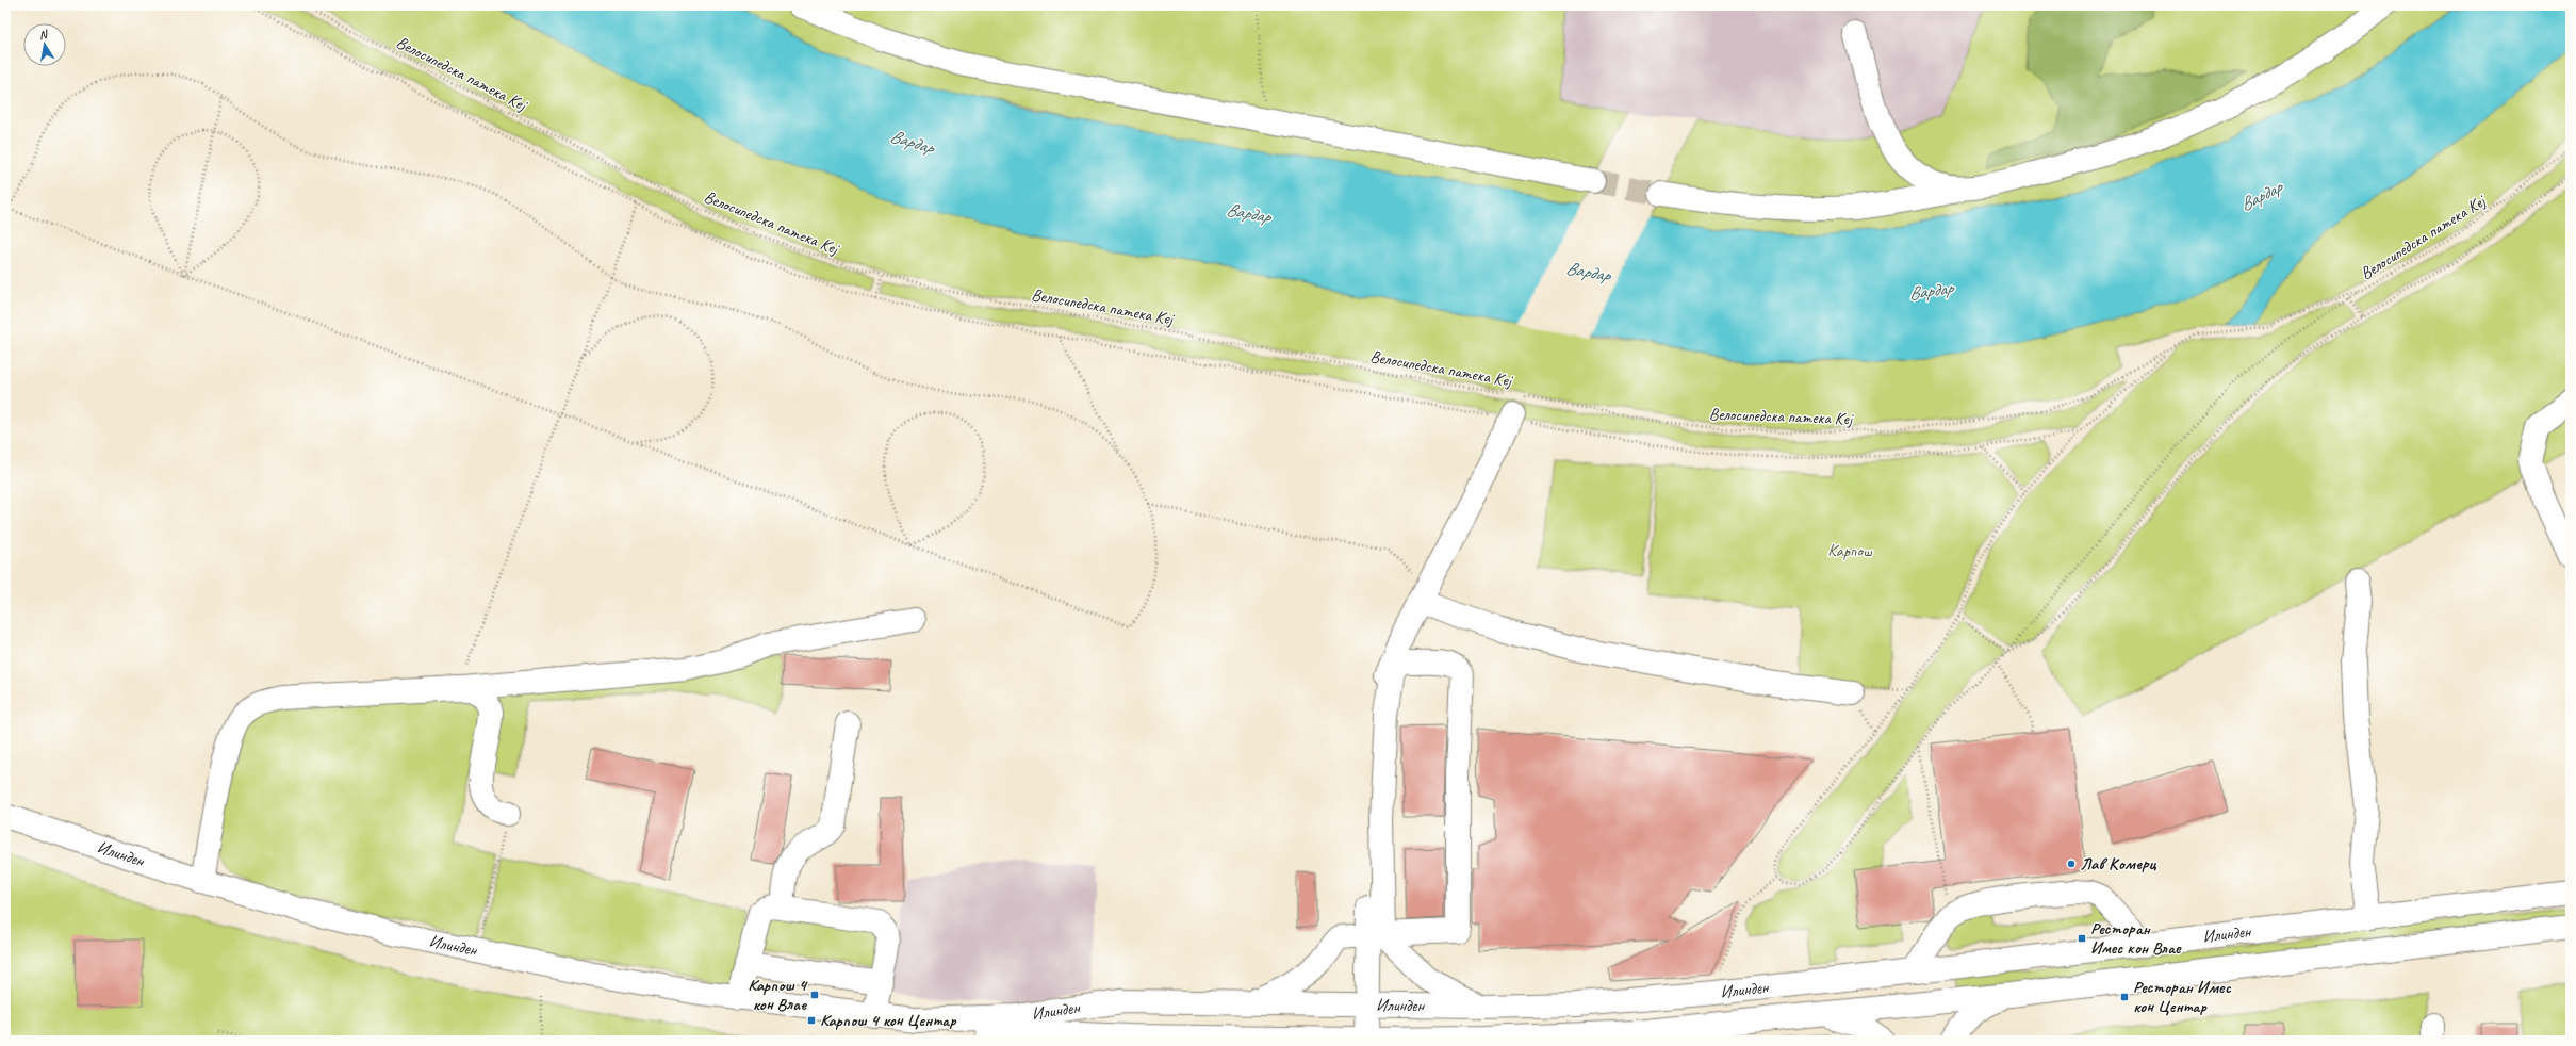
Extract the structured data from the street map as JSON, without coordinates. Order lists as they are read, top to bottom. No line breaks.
{"streets":{"street":["Илинден"],"path":["Велосипедска патека Кеј"]},"water":["Вардар"],"parks":["Карпош"],"places":{"other":["Лав Комерц"],"transit":["Ресторан Имес кон Влае","Карпош 4 кон Влае","Ресторан Имес кон Центар","Карпош 4 кон Центар"]},"north":"top"}
